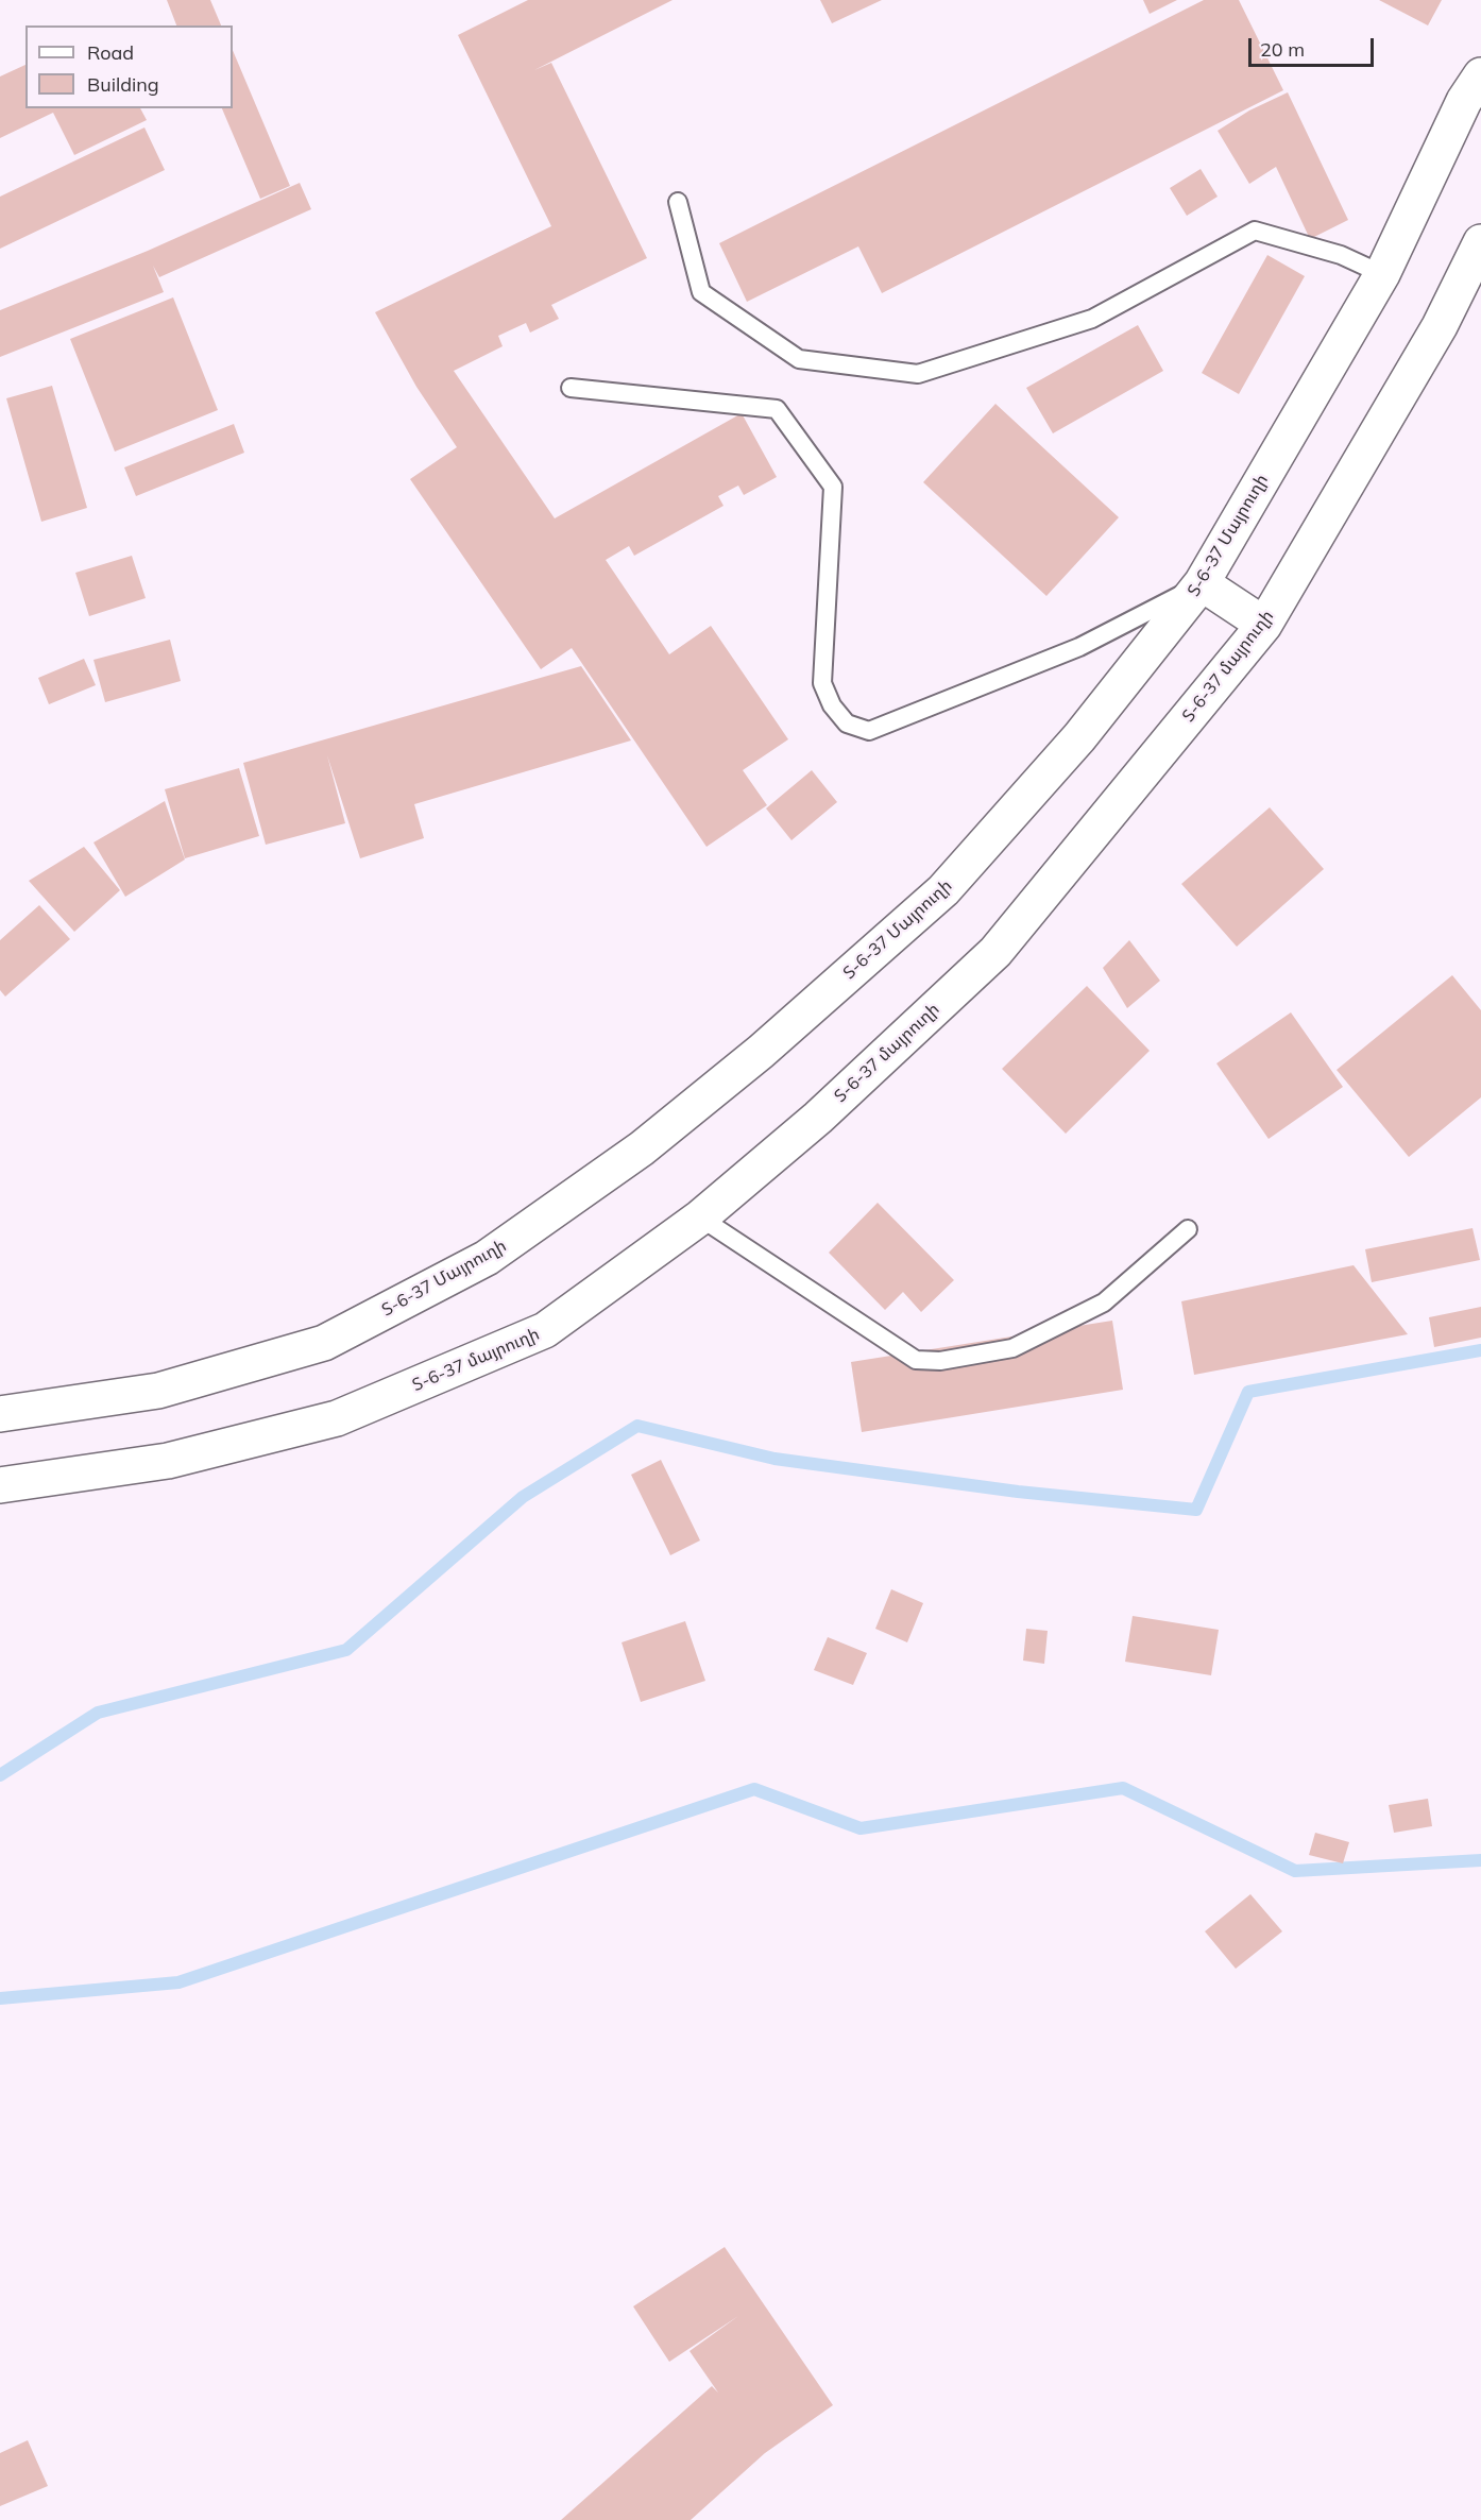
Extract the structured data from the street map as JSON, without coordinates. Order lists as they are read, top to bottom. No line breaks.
{"streets":{"main road":["Տ-6-37 Մայրուղի","Տ-6-37 մայրուղի"]},"legend":["Road","Building"],"scale_bar":"20 m"}
